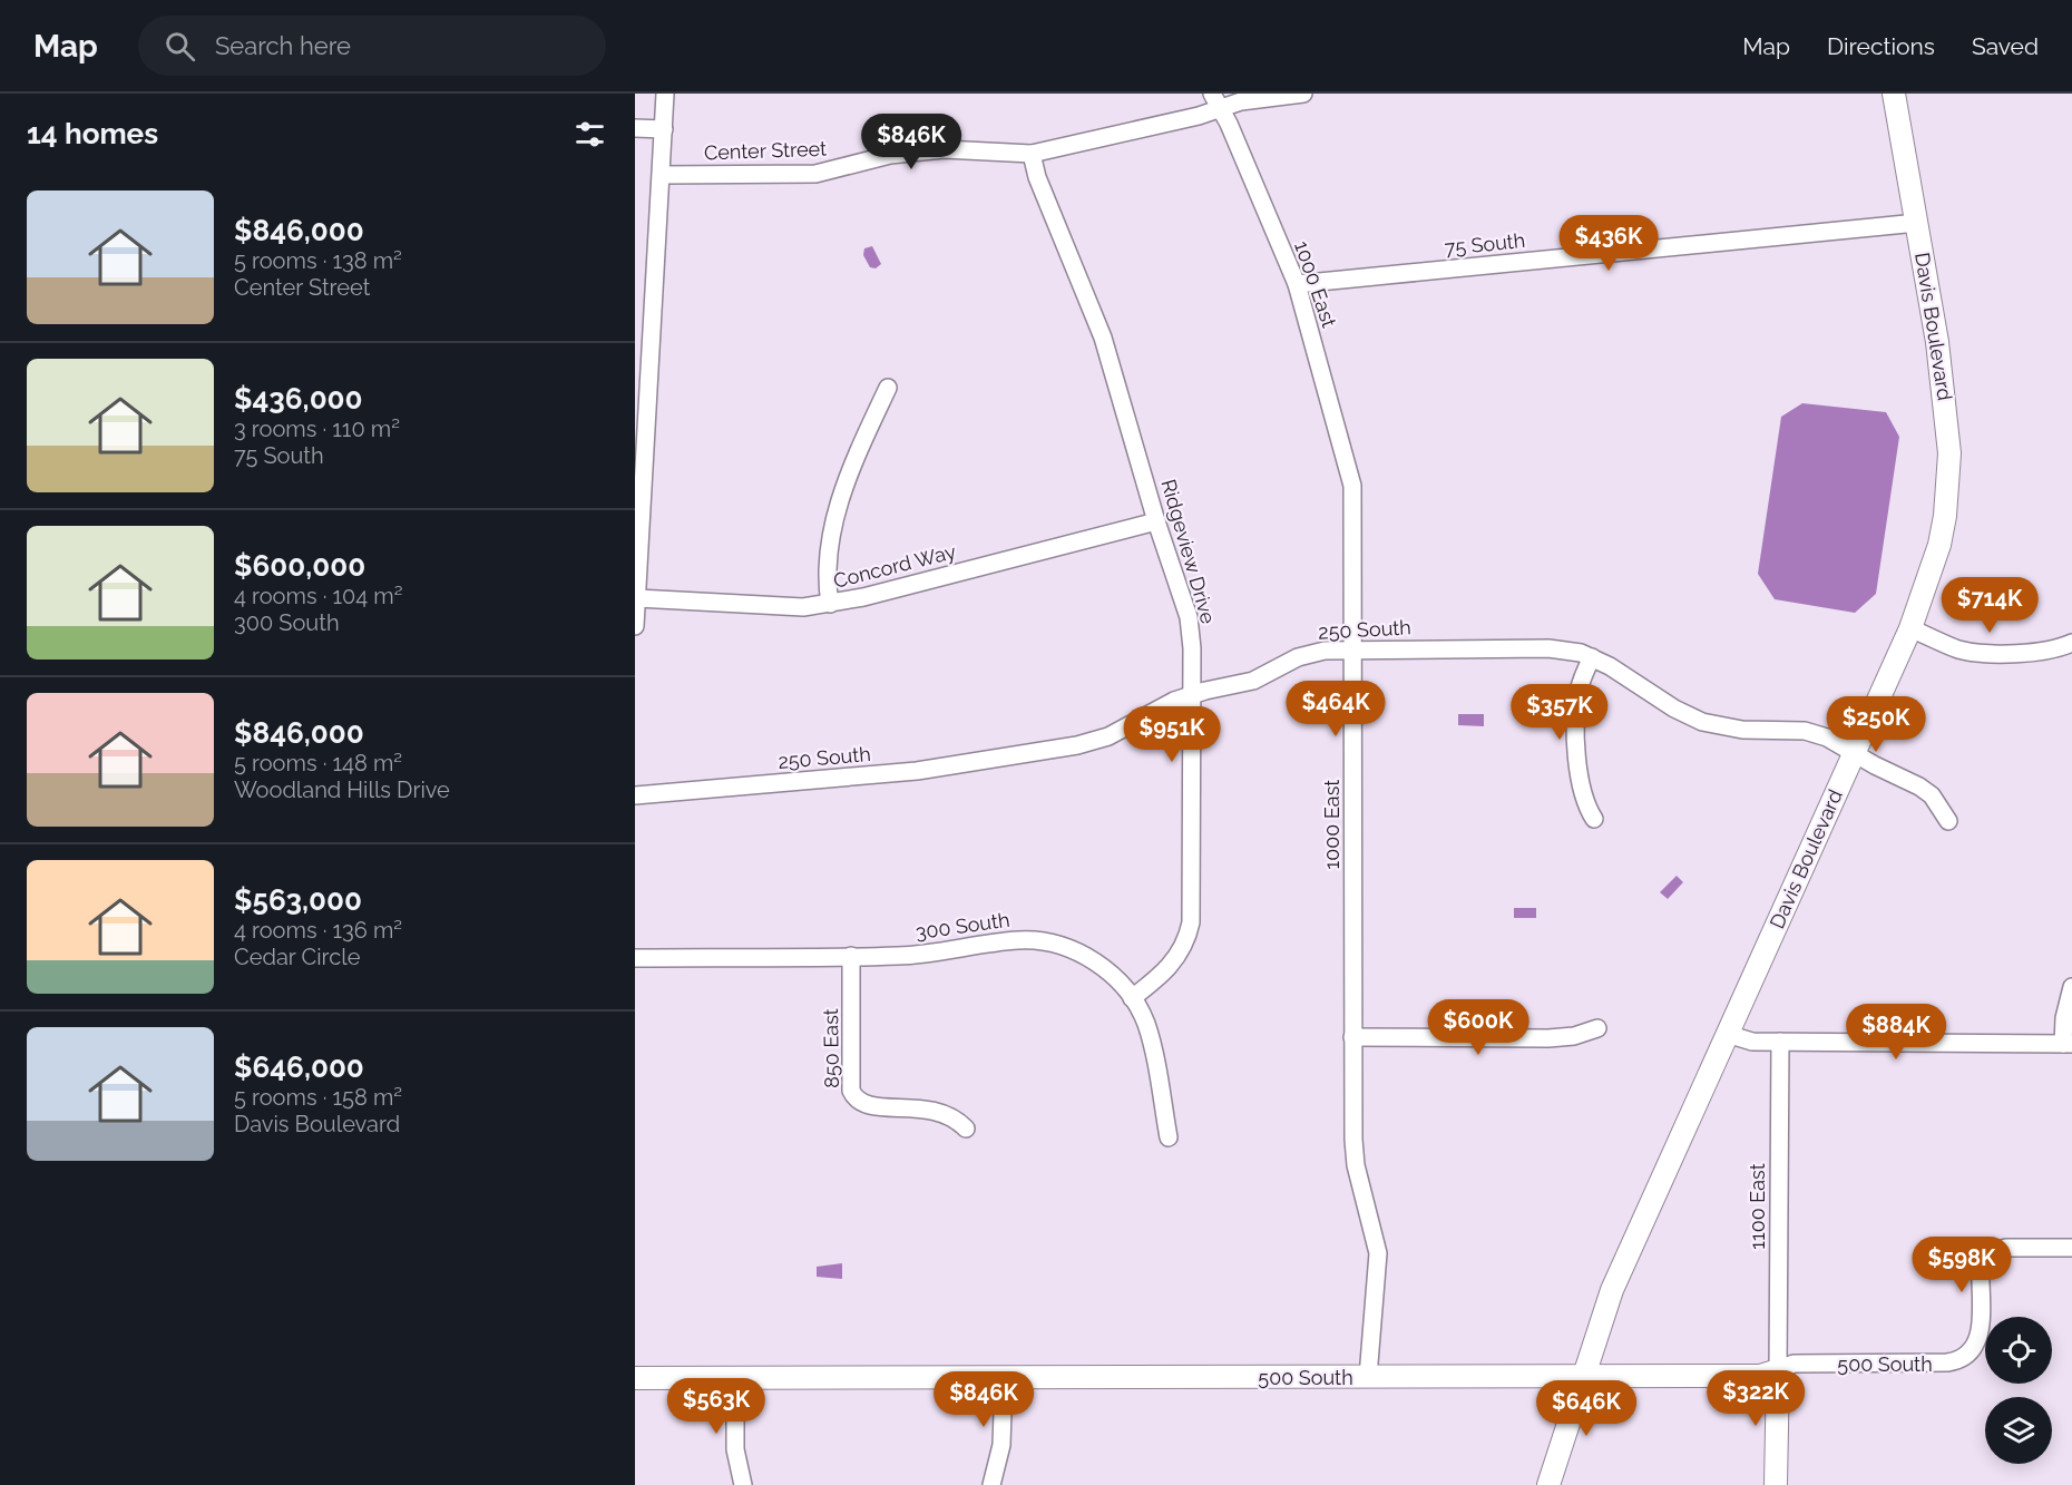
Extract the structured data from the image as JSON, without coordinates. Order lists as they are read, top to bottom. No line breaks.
{"streets":{"street":["Center Street","75 South","1000 East","Davis Boulevard","Ridgeview Drive","Concord Way","250 South","300 South","850 East","1100 East","500 South"]},"crossings":[["Center Street","1000 East"],["Center Street","Ridgeview Drive"],["75 South","1000 East"],["75 South","Davis Boulevard"],["1000 East","250 South"],["1000 East","500 South"],["Davis Boulevard","250 South"],["Davis Boulevard","500 South"],["Ridgeview Drive","Concord Way"],["Ridgeview Drive","250 South"],["Ridgeview Drive","300 South"],["300 South","850 East"],["1100 East","500 South"]],"page":{"header":"Map","search":"Search here","nav":["Map","Directions","Saved"],"heading":"14 homes","price":["$846K","$436K","$714K","$464K","$357K","$250K","$951K","$600K","$884K","$598K","$322K","$846K","$563K","$646K"],"list":[{"name":"$846,000","note":"5 rooms · 138 m² · Center Street"},{"name":"$436,000","note":"3 rooms · 110 m² · 75 South"},{"name":"$600,000","note":"4 rooms · 104 m² · 300 South"},{"name":"$846,000","note":"5 rooms · 148 m² · Woodland Hills Drive"},{"name":"$563,000","note":"4 rooms · 136 m² · Cedar Circle"},{"name":"$646,000","note":"5 rooms · 158 m² · Davis Boulevard"}]}}
